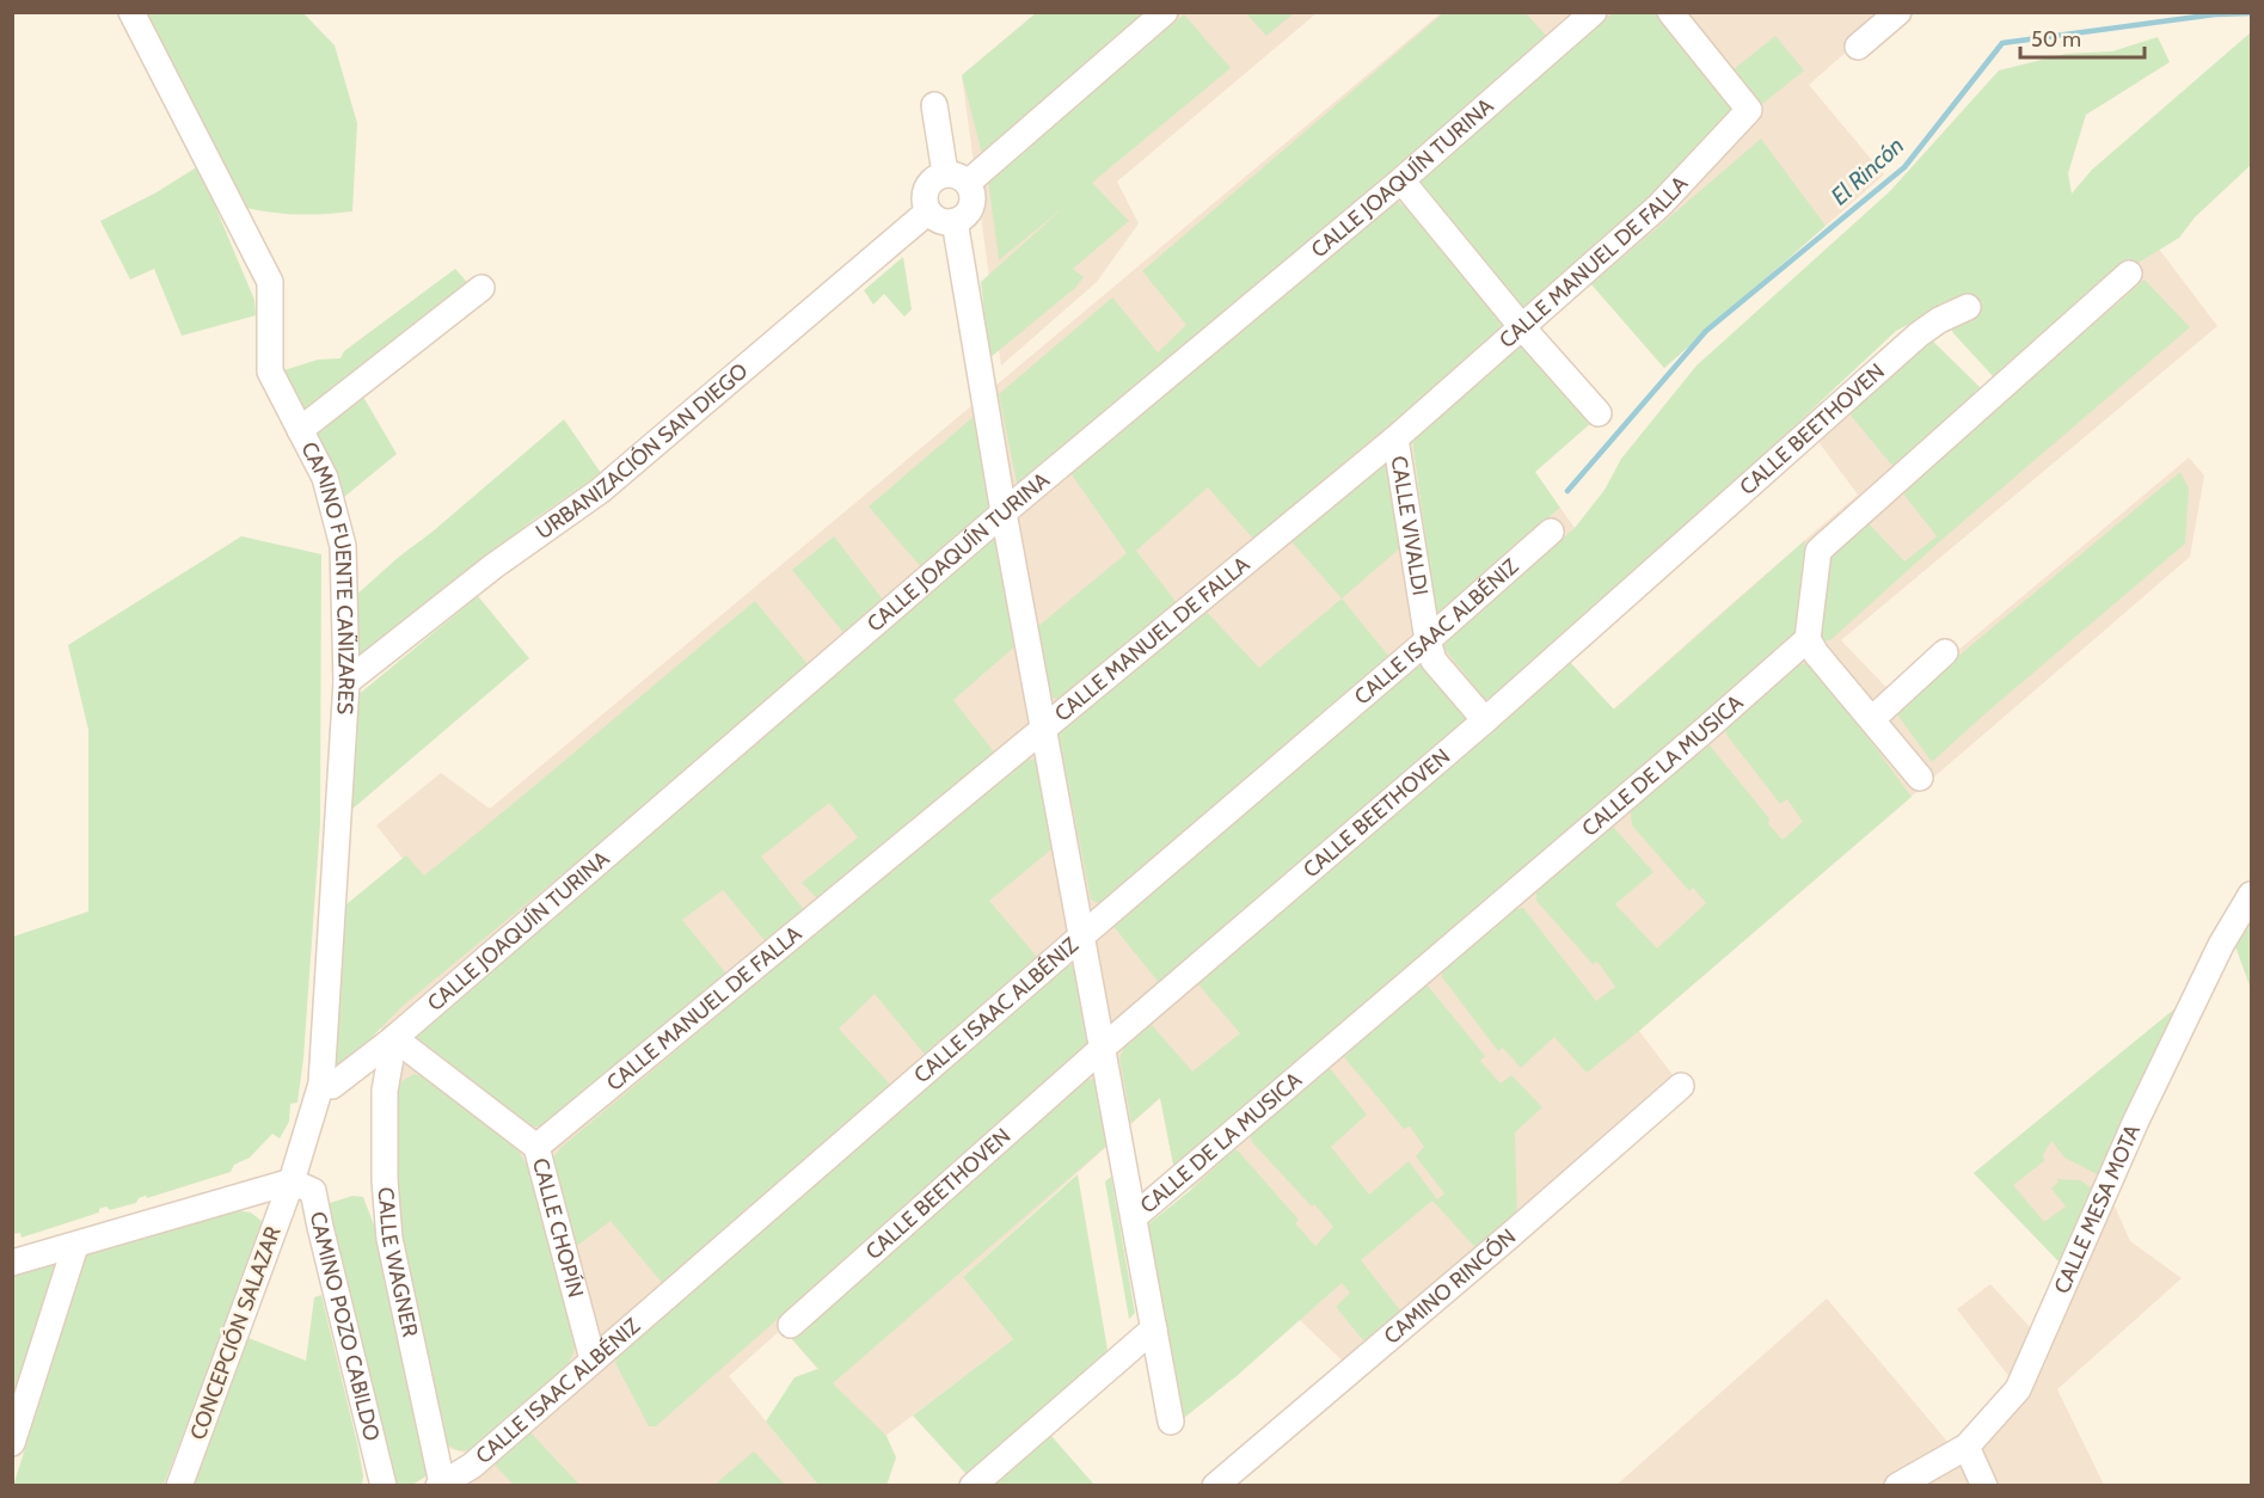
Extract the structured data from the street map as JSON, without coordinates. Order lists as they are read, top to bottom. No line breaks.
{"streets":{"street":["CALLE JOAQUÍN TURINA","CALLE MANUEL DE FALLA","CALLE BEETHOVEN","URBANIZACIÓN SAN DIEGO","CALLE VIVALDI","CAMINO FUENTE CAÑIZARES","CALLE ISAAC ALBÉNIZ","CALLE DE LA MUSICA","CALLE MESA MOTA","CALLE CHOPÍN","CALLE WAGNER","CAMINO RINCÓN","CAMINO POZO CABILDO","CONCEPCIÓN SALAZAR"]},"crossings":[["CALLE JOAQUÍN TURINA","CAMINO FUENTE CAÑIZARES"],["CALLE JOAQUÍN TURINA","CALLE CHOPÍN"],["CALLE JOAQUÍN TURINA","CALLE WAGNER"],["CALLE MANUEL DE FALLA","CALLE VIVALDI"],["CALLE MANUEL DE FALLA","CALLE CHOPÍN"],["CALLE BEETHOVEN","CALLE VIVALDI"],["URBANIZACIÓN SAN DIEGO","CAMINO FUENTE CAÑIZARES"],["CALLE VIVALDI","CALLE ISAAC ALBÉNIZ"],["CAMINO FUENTE CAÑIZARES","CAMINO POZO CABILDO"],["CAMINO FUENTE CAÑIZARES","CONCEPCIÓN SALAZAR"],["CALLE ISAAC ALBÉNIZ","CALLE CHOPÍN"],["CALLE ISAAC ALBÉNIZ","CALLE WAGNER"],["CALLE CHOPÍN","CALLE WAGNER"],["CAMINO POZO CABILDO","CONCEPCIÓN SALAZAR"]],"water":["El Rincón"],"scale_bar":"50 m"}
